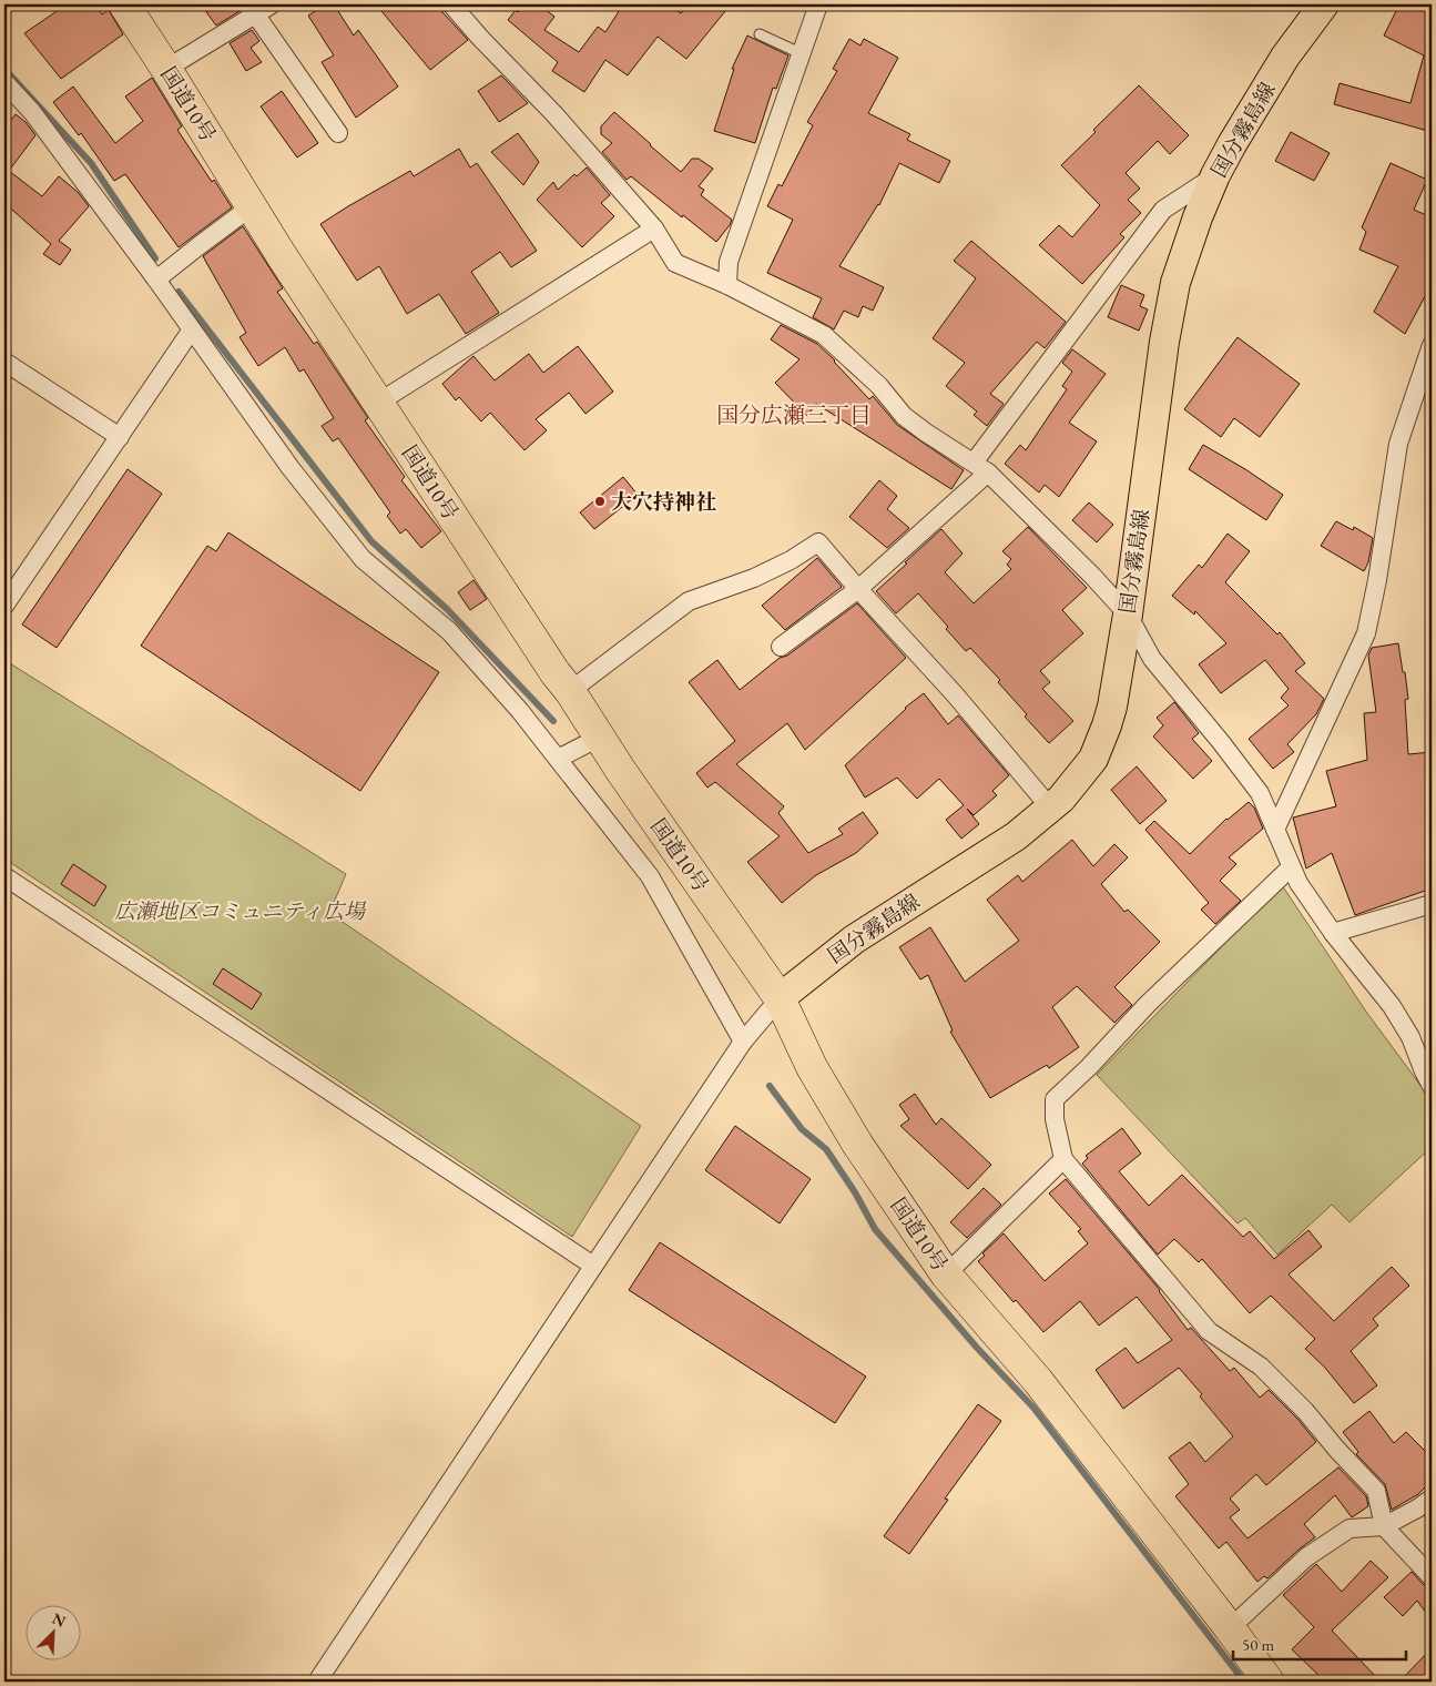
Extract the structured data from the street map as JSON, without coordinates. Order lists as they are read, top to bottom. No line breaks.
{"streets":{"highway":["国道10号"],"main road":["国分霧島線"]},"crossings":[["国道10号","国分霧島線"]],"districts":["国分広瀬三丁目"],"parks":["広瀬地区コミュニティ広場"],"places":["大穴持神社"],"scale_bar":"50 m","north":"top right"}
